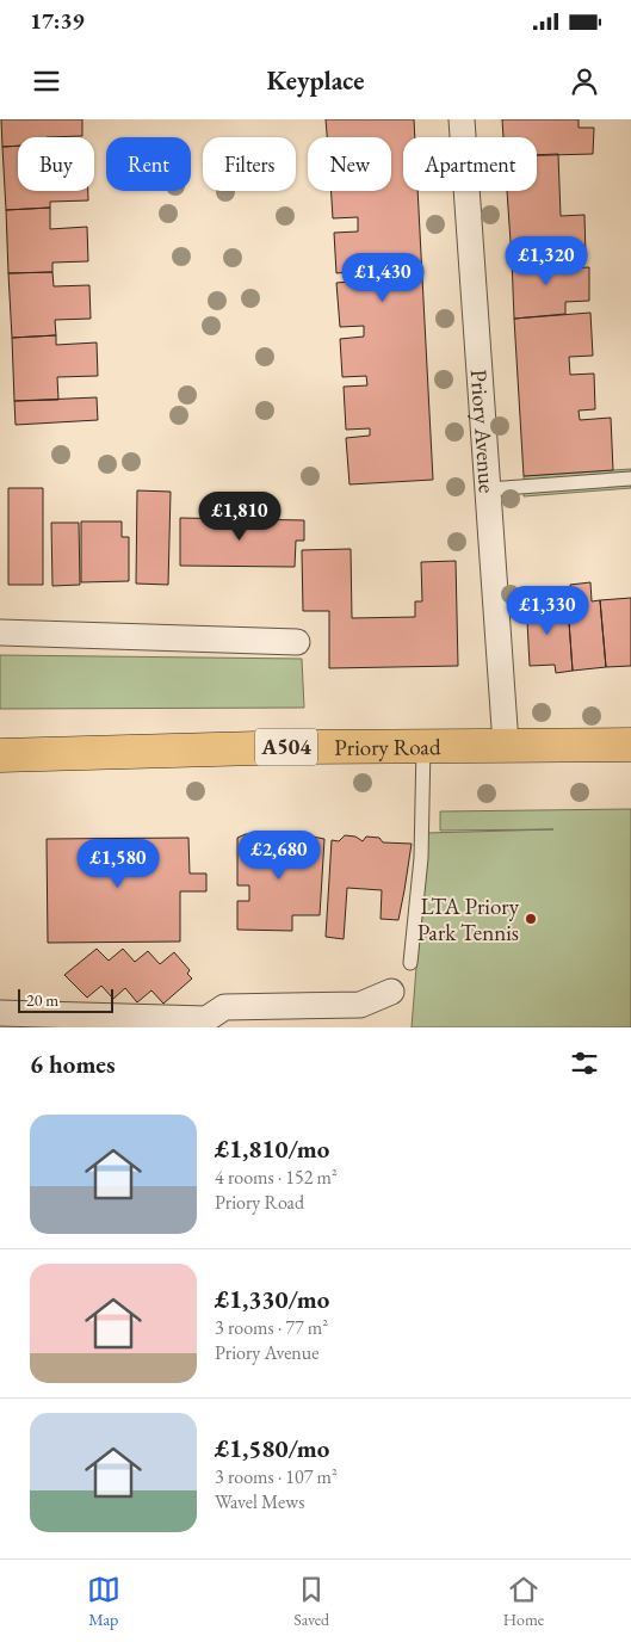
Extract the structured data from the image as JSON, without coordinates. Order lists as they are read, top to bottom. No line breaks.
{"streets":{"main road":["Priory Road","A504"],"street":["Priory Avenue"]},"crossings":[["Priory Avenue","Priory Road"]],"places":["LTA Priory Park Tennis"],"scale_bar":"20 m","page":{"status":"17:39","header":"Keyplace","chip":["Buy","Rent","Filters","New","Apartment"],"price":["£1,320","£1,430","£1,810","£1,330","£2,680","£1,580"],"scale":"20 m","heading":"6 homes","list":[{"name":"£1,810/mo","note":"4 rooms · 152 m² · Priory Road"},{"name":"£1,330/mo","note":"3 rooms · 77 m² · Priory Avenue"},{"name":"£1,580/mo","note":"3 rooms · 107 m² · Wavel Mews"}],"tabs":["Map","Saved","Home"]}}
